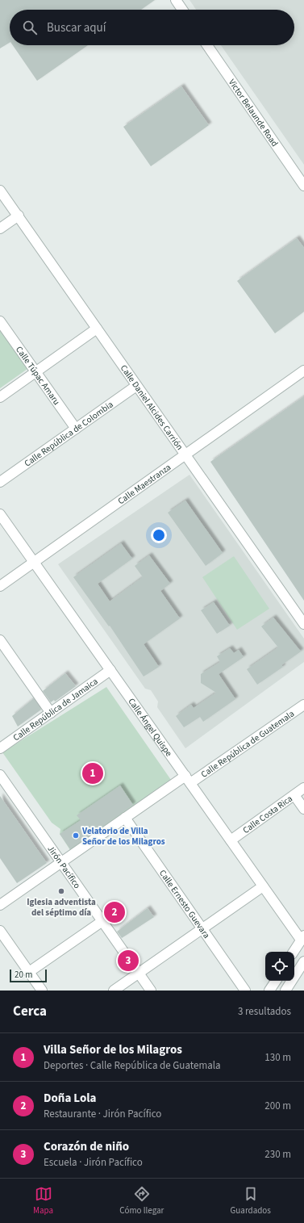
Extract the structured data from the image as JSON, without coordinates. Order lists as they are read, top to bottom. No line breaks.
{"streets":{"street":["Victor Belaunde Road","Calle Túpac Amaru","Calle Daniel Alcides Carrión","Calle República de Colombia","Calle Maestranza","Calle República de Jamaica","Calle Ángel Quispe","Calle República de Guatemala","Calle Costa Rica","Jirón Pacífico","Calle Ernesto Guevara"]},"crossings":[["Calle Túpac Amaru","Calle República de Colombia"],["Calle Daniel Alcides Carrión","Calle República de Colombia"],["Calle Daniel Alcides Carrión","Calle Maestranza"],["Calle Maestranza","Calle Ángel Quispe"],["Calle República de Jamaica","Calle Ángel Quispe"],["Calle Ángel Quispe","Calle República de Guatemala"],["Calle Ángel Quispe","Calle Costa Rica"],["Calle República de Guatemala","Jirón Pacífico"],["Calle República de Guatemala","Calle Ernesto Guevara"]],"places":["Velatorio de Villa Señor de los Milagros","Iglesia adventista del séptimo día"],"scale_bar":"20 m","page":{"search":"Buscar aquí","pins":["1","2","3"],"scale":"20 m","heading":["Cerca","3 resultados"],"list":[{"mark":"1","name":"Villa Señor de los Milagros","note":"Deportes · Calle República de Guatemala","value":"130 m"},{"mark":"2","name":"Doña Lola","note":"Restaurante · Jirón Pacífico","value":"200 m"},{"mark":"3","name":"Corazón de niño","note":"Escuela · Jirón Pacífico","value":"230 m"}],"nav":["Mapa","Cómo llegar","Guardados"]}}
